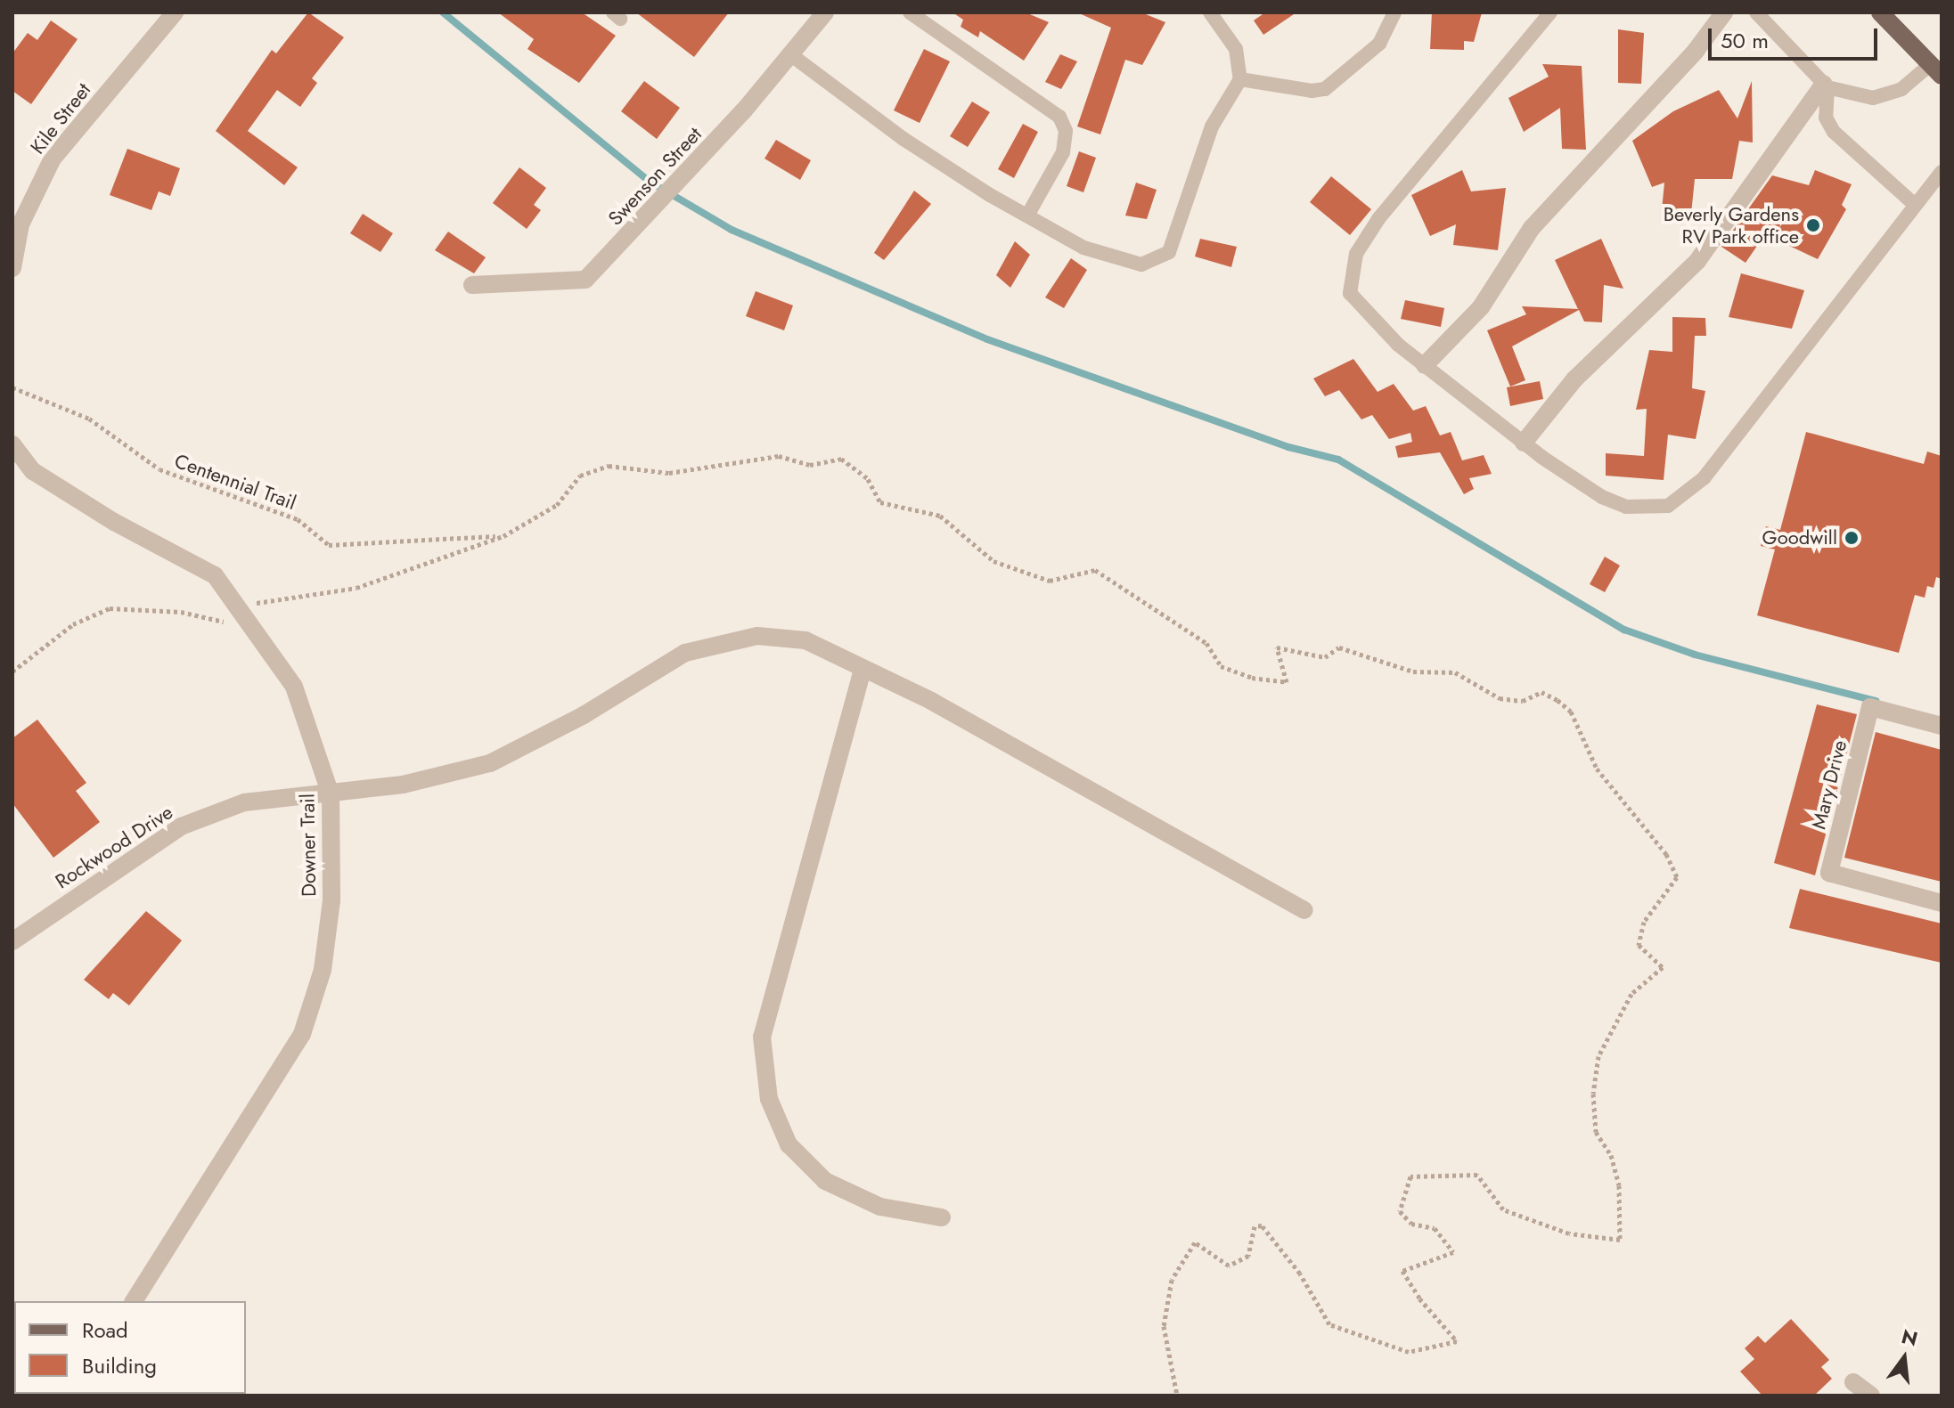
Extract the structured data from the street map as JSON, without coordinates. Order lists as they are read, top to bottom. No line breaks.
{"streets":{"street":["Kile Street","Swenson Street","Mary Drive","Downer Trail","Rockwood Drive"],"path":["Centennial Trail"]},"crossings":[["Downer Trail","Rockwood Drive"]],"places":["Beverly Gardens RV Park office","Goodwill"],"legend":["Road","Building"],"scale_bar":"50 m","north":"top"}
